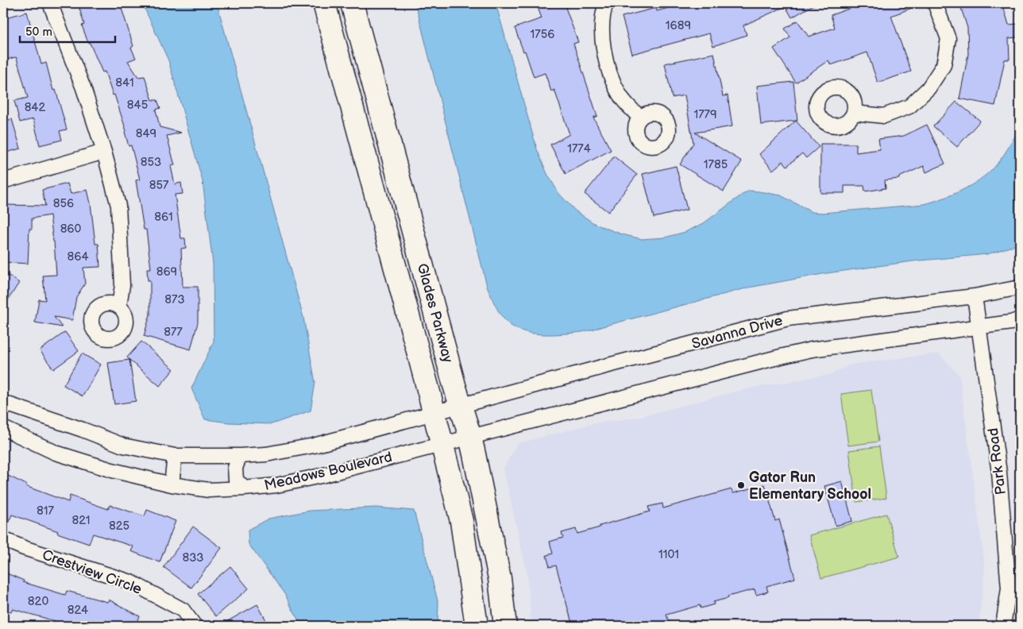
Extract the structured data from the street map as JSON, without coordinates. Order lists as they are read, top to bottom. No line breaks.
{"streets":{"main road":["Glades Parkway"],"street":["Savanna Drive","Park Road","Meadows Boulevard","Crestview Circle"]},"crossings":[["Glades Parkway","Savanna Drive"],["Glades Parkway","Meadows Boulevard"],["Savanna Drive","Park Road"],["Savanna Drive","Meadows Boulevard"]],"places":["Gator Run Elementary School"],"house_numbers":["1689","1756","841","845","842","1779","849","1774","853","1785","857","856","861","860","864","869","873","877","817","821","825","1101","833","820","824"],"scale_bar":"50 m"}
